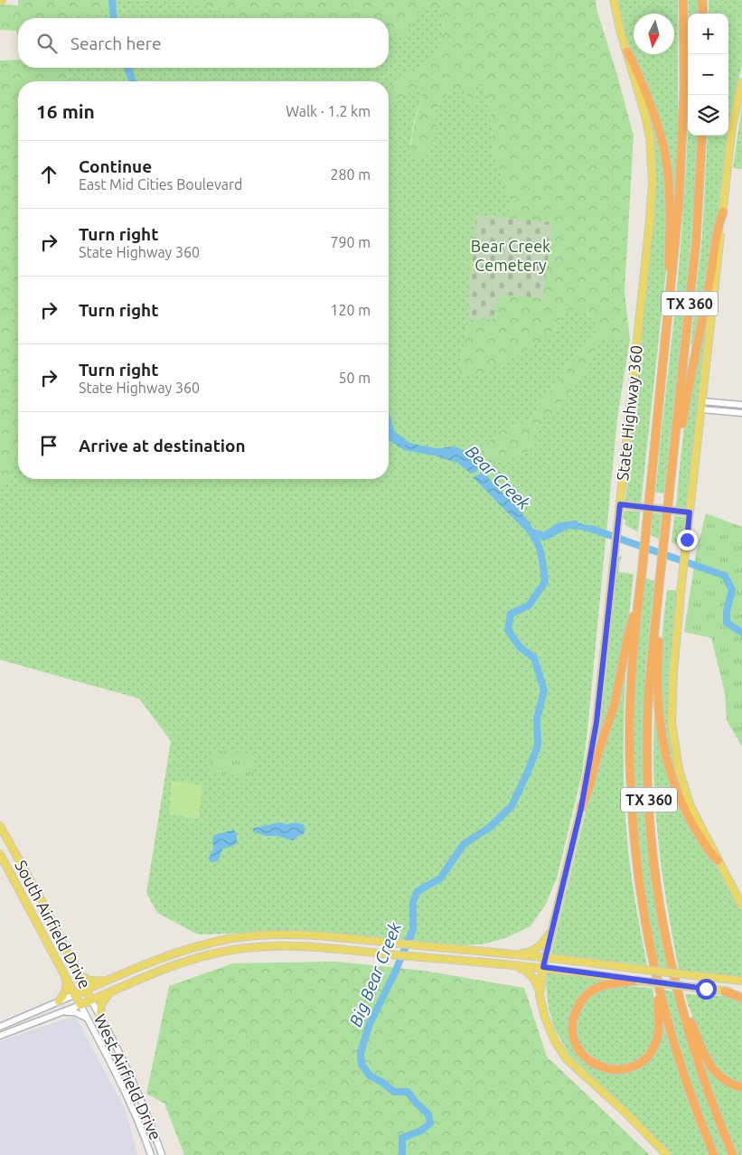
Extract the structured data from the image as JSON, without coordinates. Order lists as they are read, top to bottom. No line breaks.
{"streets":{"highway":["TX 360"],"main road":["State Highway 360","South Airfield Drive"],"street":["West Airfield Drive"]},"crossings":[["South Airfield Drive","West Airfield Drive"]],"water":["Bear Creek","Big Bear Creek"],"parks":["Bear Creek Cemetery"],"north":"bottom","page":{"map_buttons":["+","−"],"search":"Search here","heading":["16 min","Walk · 1.2 km"],"list":[["Continue","East Mid Cities Boulevard","280 m"],["Turn right","State Highway 360","790 m"],["Turn right","120 m"],["Turn right","State Highway 360","50 m"],"Arrive at destination"]}}
